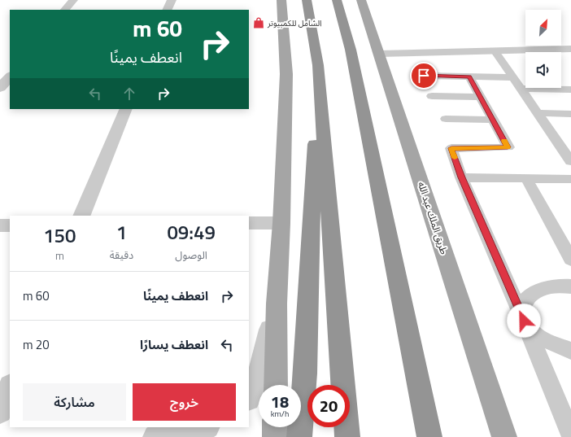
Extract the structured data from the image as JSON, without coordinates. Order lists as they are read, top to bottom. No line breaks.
{"streets":{"main road":["طريق الملك عبد الله"]},"places":{"shop":["الشامل للكمبيوتر"]},"north":"top right","page":{"turn":["60 m","انعطف يمينًا"],"eta":["09:49","الوصول","1","دقيقة","150","m"],"list":[{"name":"انعطف يمينًا","value":"60 m"},{"name":"انعطف يسارًا","value":"20 m"}],"buttons":["خروج","مشاركة"],"speed":"18 km/h","limit":"20"}}
